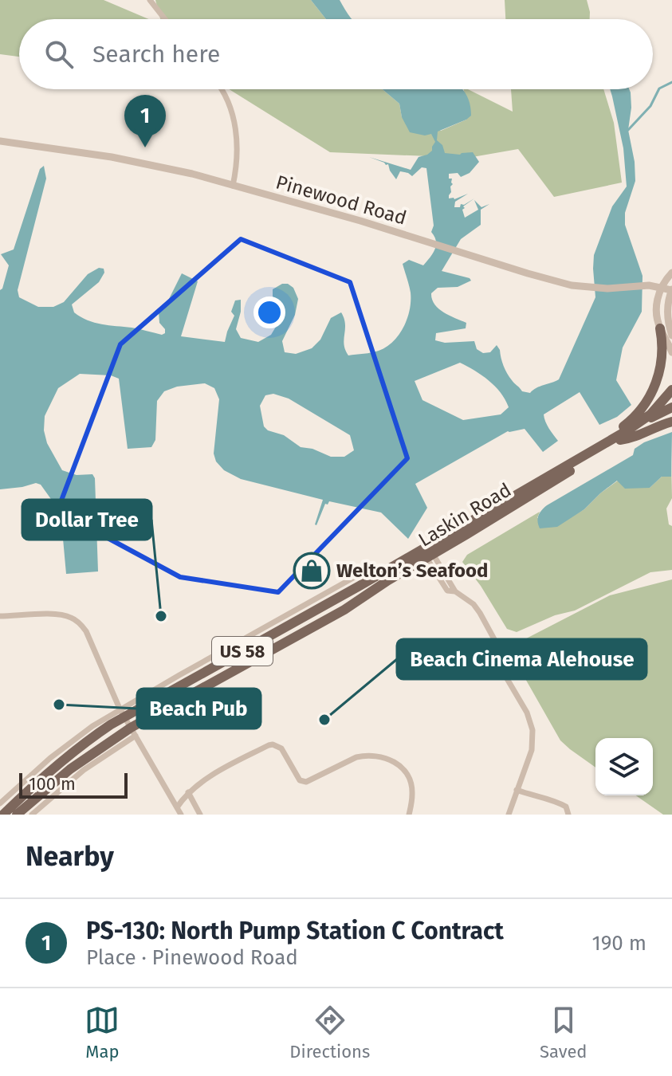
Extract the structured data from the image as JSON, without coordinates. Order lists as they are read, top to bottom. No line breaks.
{"streets":{"main road":["Laskin Road","US 58"],"street":["Pinewood Road"]},"places":{"shop":["Welton’s Seafood"],"other":["Dollar Tree","Beach Pub","Beach Cinema Alehouse"]},"scale_bar":"100 m","page":{"search":"Search here","pins":"1","scale":"100 m","heading":"Nearby","list":[{"mark":"1","name":"PS-130: North Pump Station C Contract","note":"Place · Pinewood Road","value":"190 m"}],"nav":["Map","Directions","Saved"]}}
